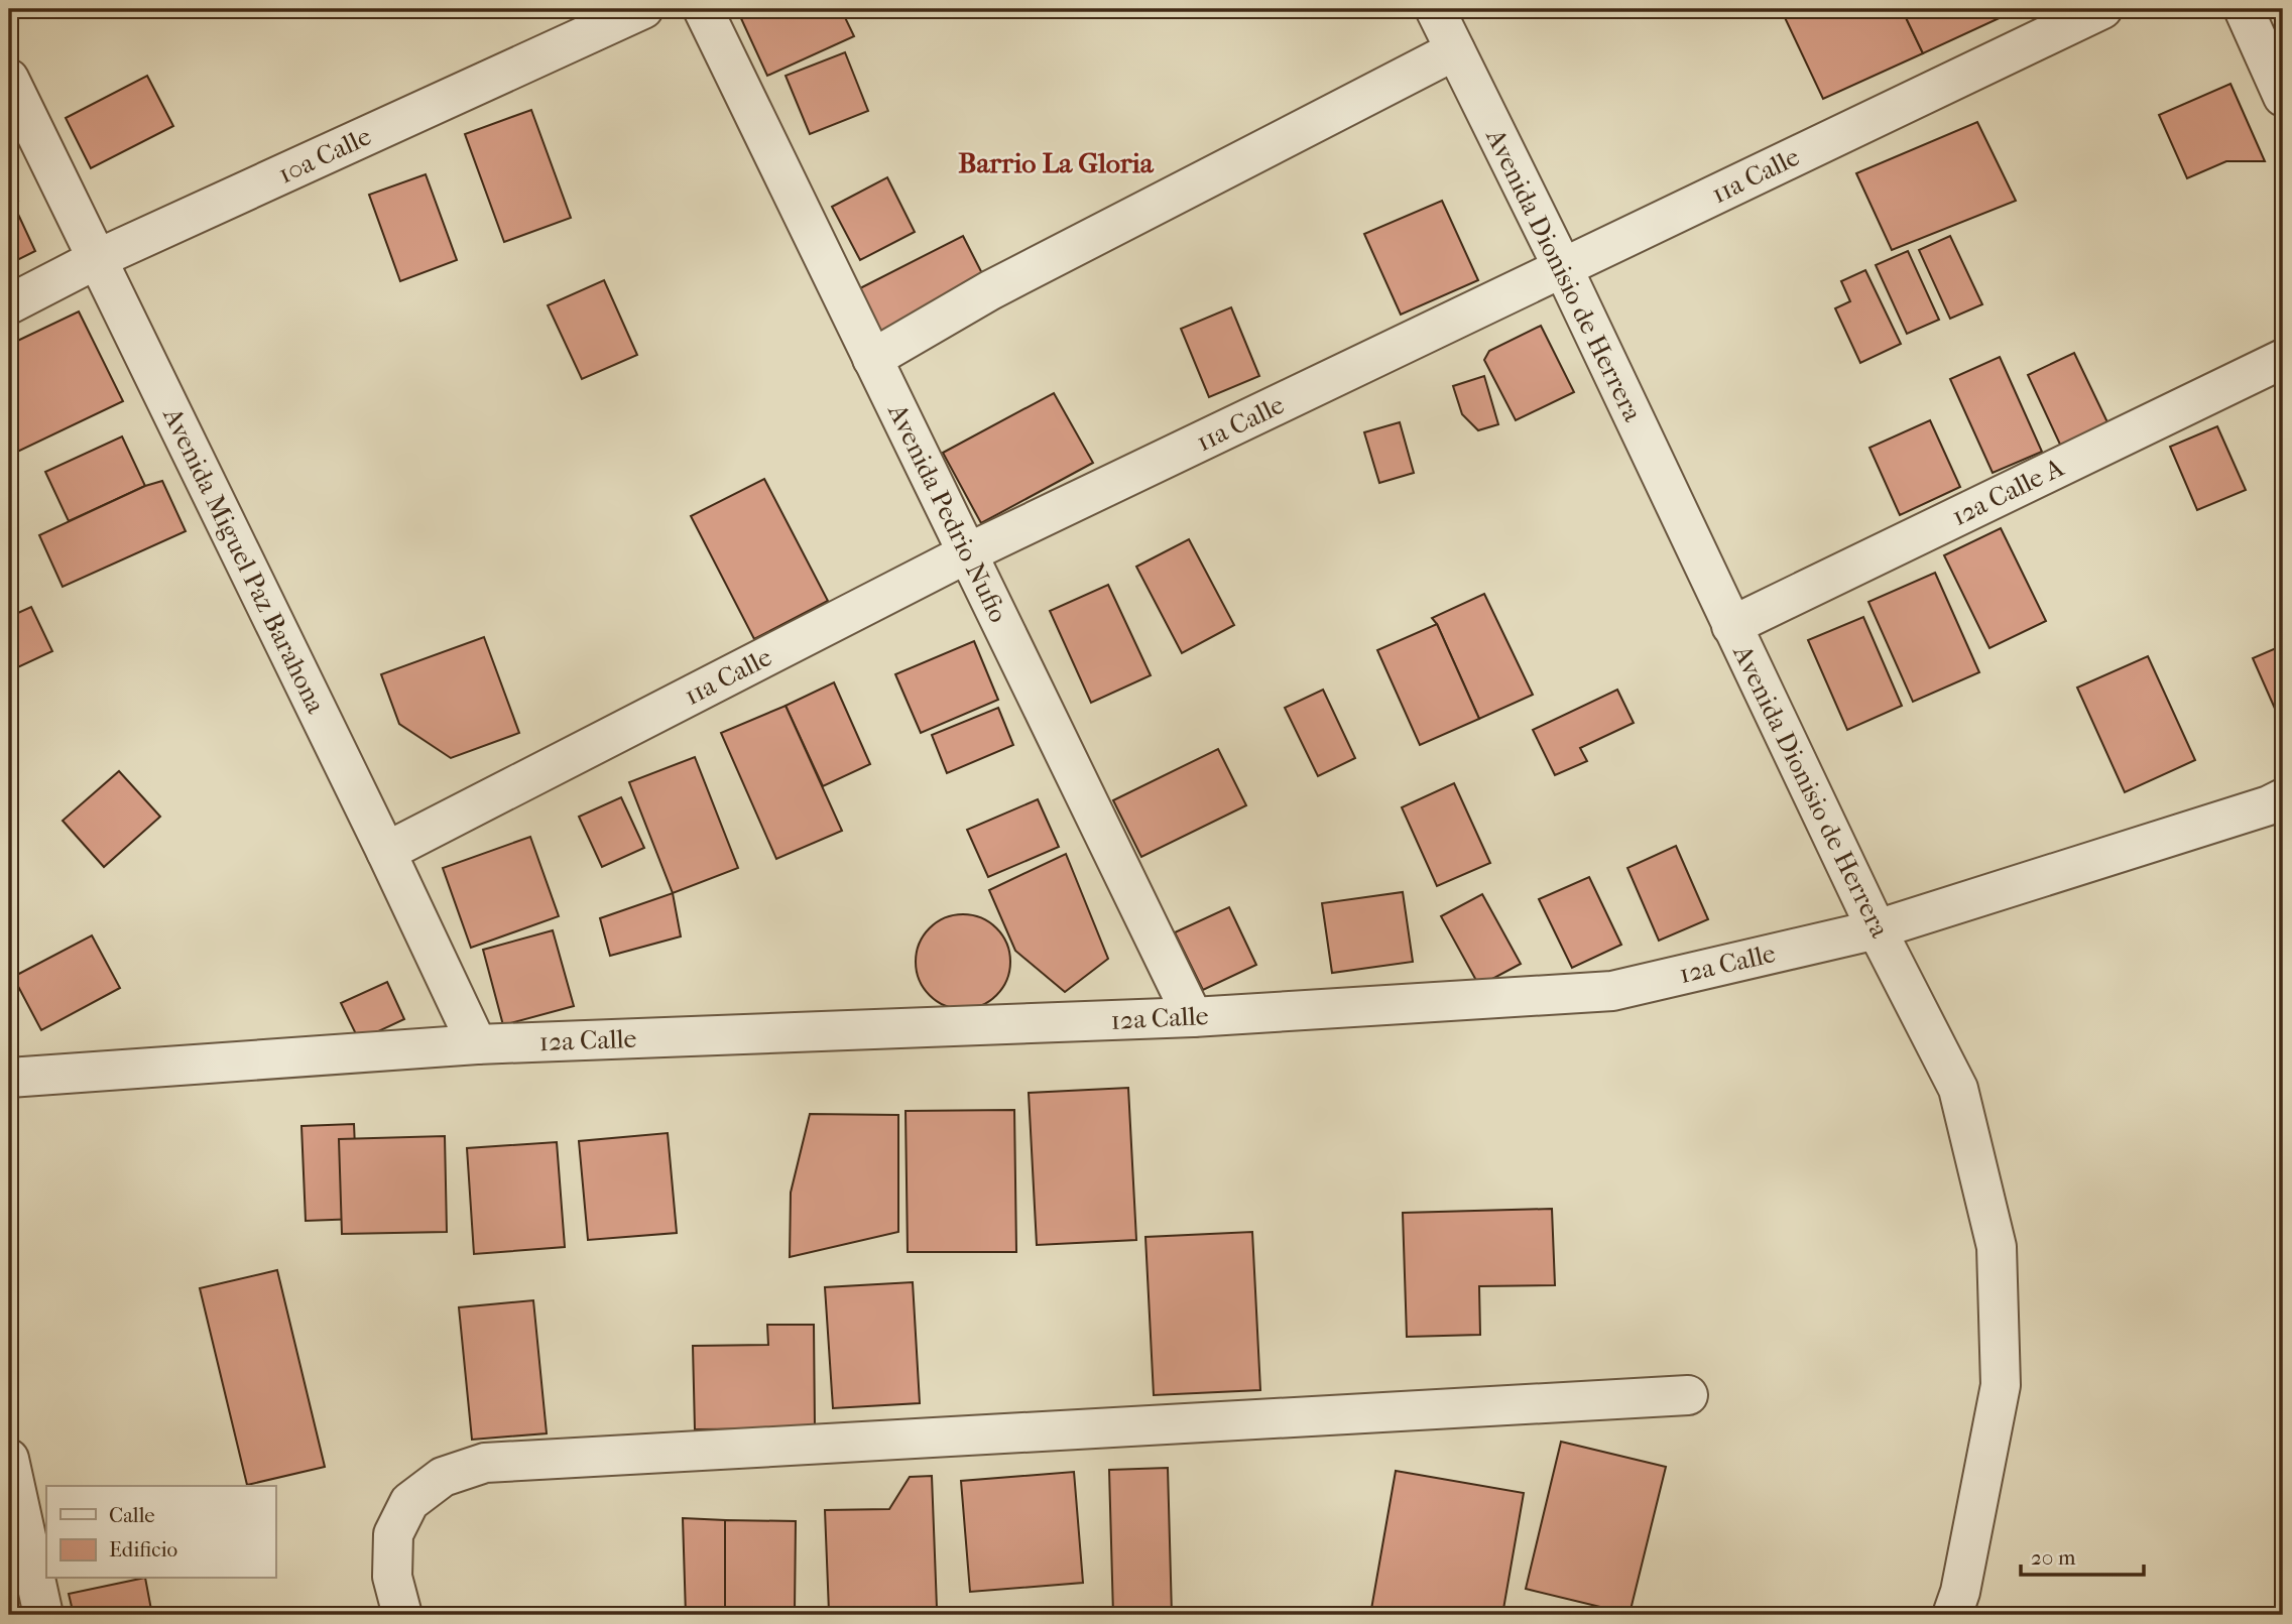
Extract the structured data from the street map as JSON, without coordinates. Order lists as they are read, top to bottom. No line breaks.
{"streets":{"street":["10a Calle","11a Calle","Avenida Dionisio de Herrera","12a Calle A","Avenida Pedrio Nufio","Avenida Miguel Paz Barahona","12a Calle"]},"crossings":[["10a Calle","Avenida Miguel Paz Barahona"],["11a Calle","Avenida Dionisio de Herrera"],["11a Calle","Avenida Pedrio Nufio"],["11a Calle","Avenida Miguel Paz Barahona"],["Avenida Dionisio de Herrera","12a Calle A"],["Avenida Dionisio de Herrera","12a Calle"],["Avenida Pedrio Nufio","12a Calle"],["Avenida Miguel Paz Barahona","12a Calle"]],"districts":["Barrio La Gloria"],"legend":["Calle","Edificio"],"scale_bar":"20 m"}
